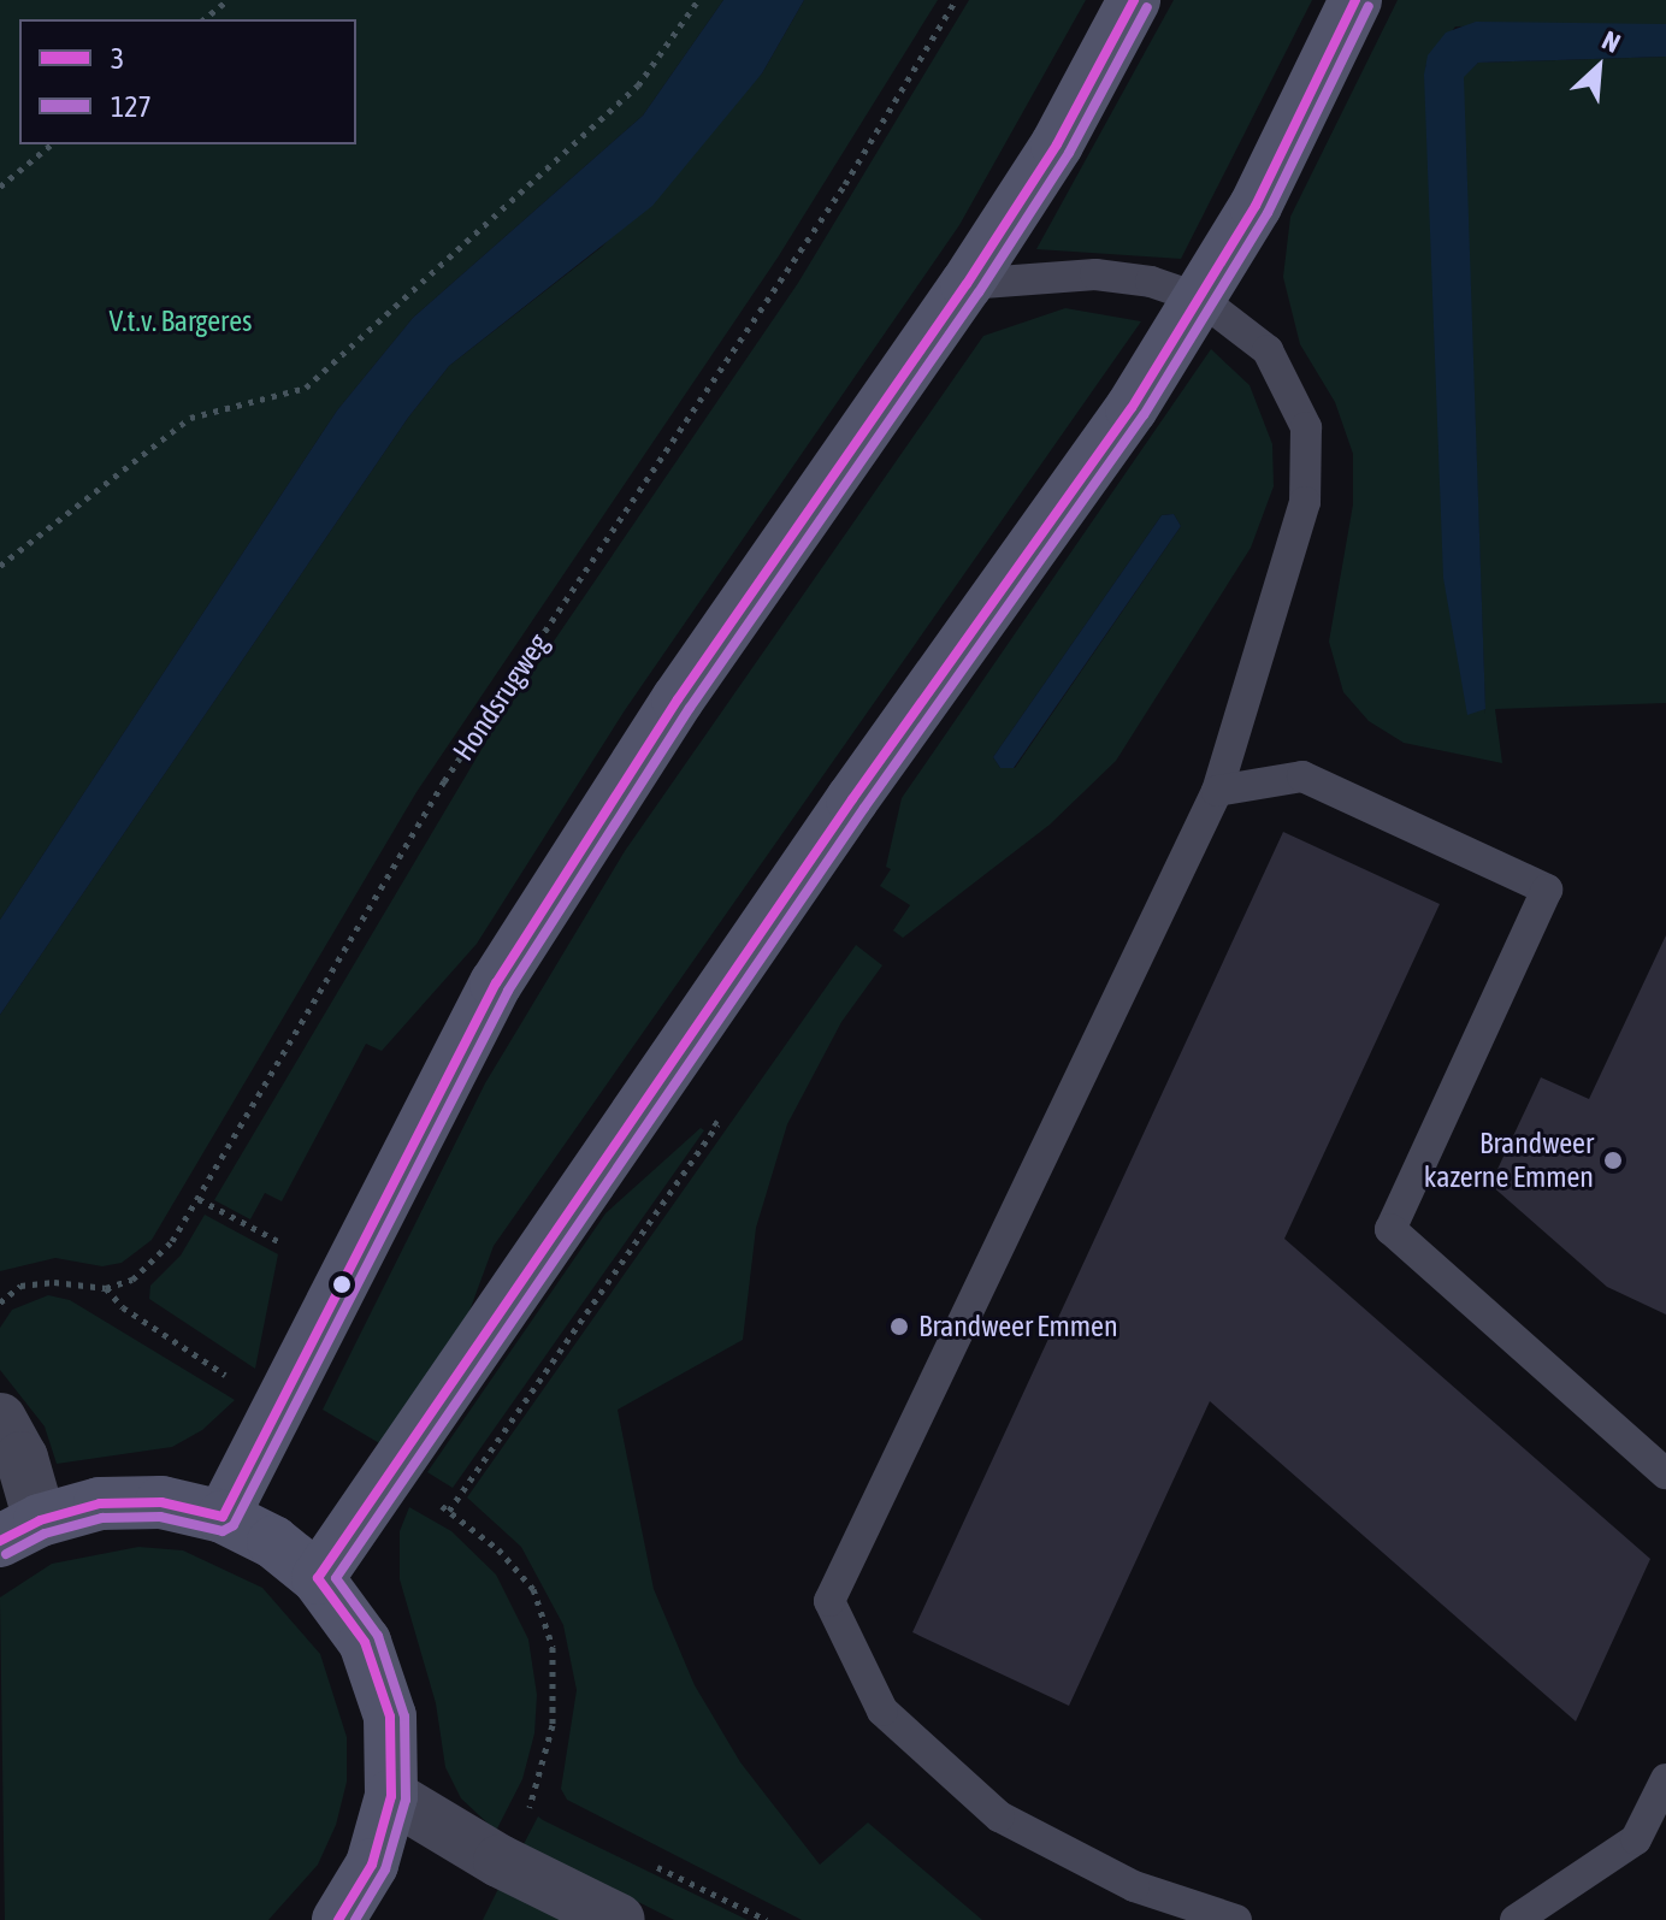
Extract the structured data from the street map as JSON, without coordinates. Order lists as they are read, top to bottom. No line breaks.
{"streets":{"path":["Hondsrugweg"]},"parks":["V.t.v. Bargeres"],"places":["Brandweer kazerne Emmen","Brandweer Emmen"],"lines":["transit line 3","transit line 127"],"legend":["3","127"],"north":"top right"}
